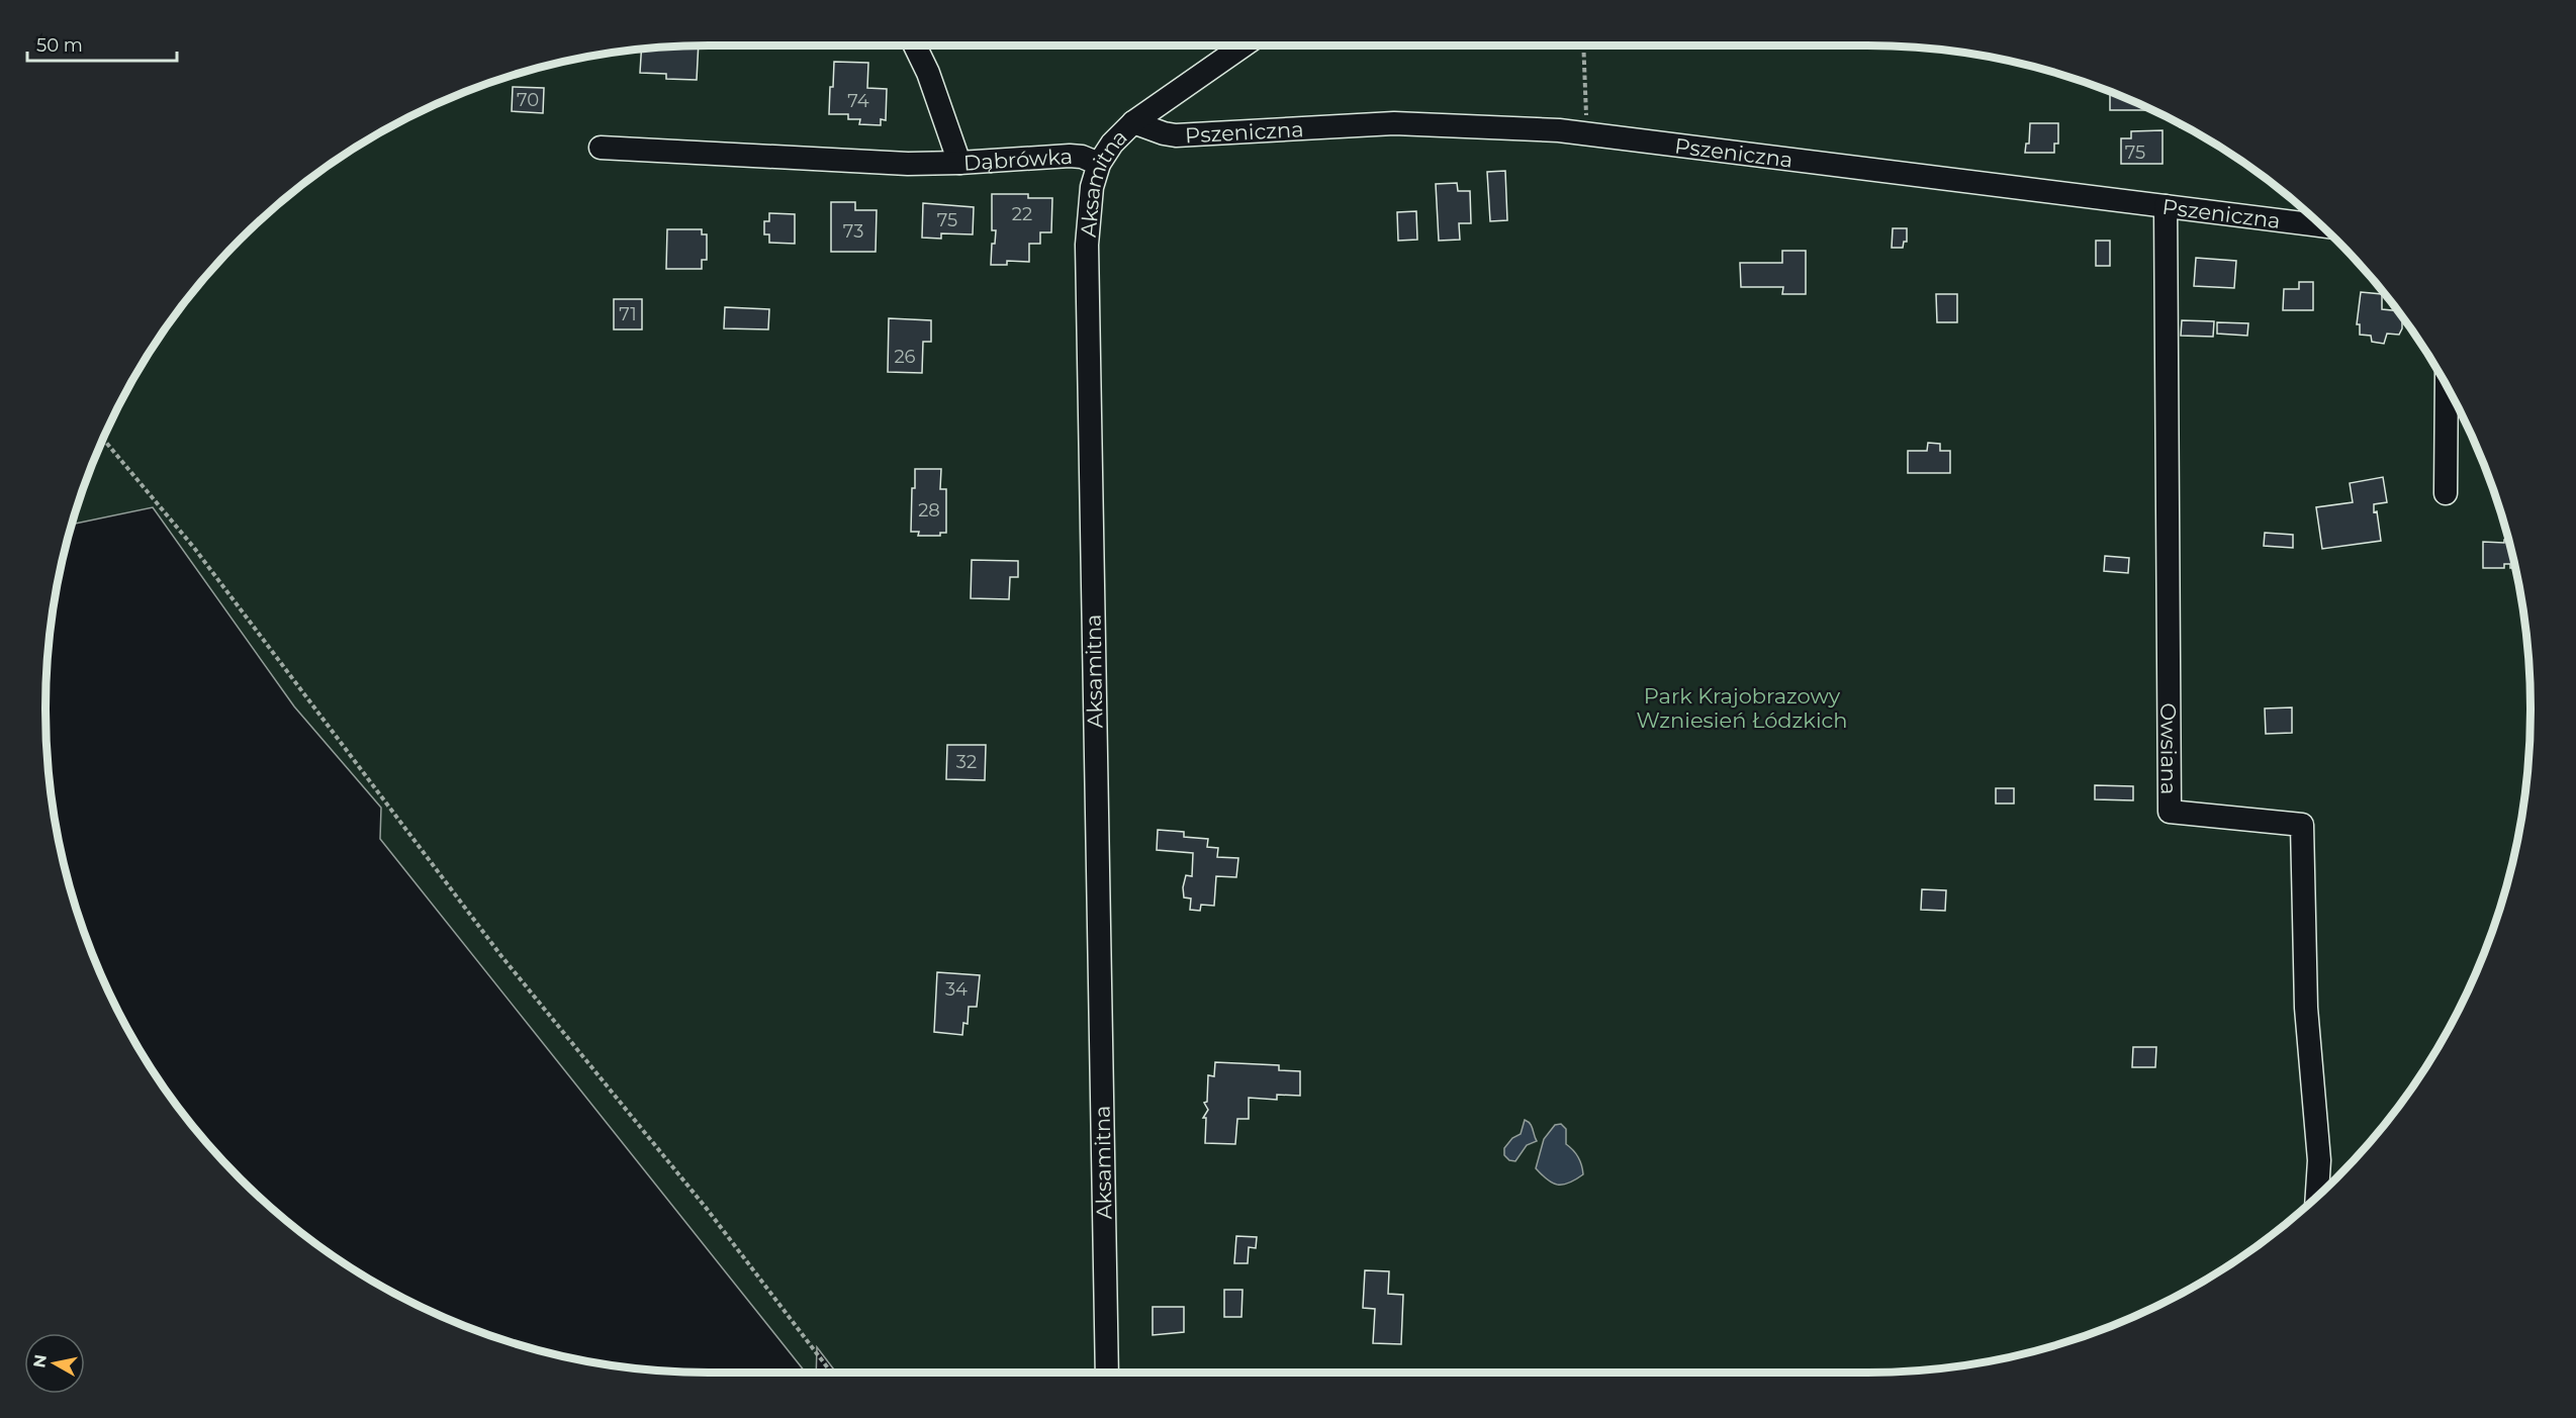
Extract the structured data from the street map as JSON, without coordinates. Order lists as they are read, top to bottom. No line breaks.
{"streets":{"street":["Pszeniczna","Dąbrówka","Aksamitna","Owsiana"]},"crossings":[["Pszeniczna","Aksamitna"],["Pszeniczna","Owsiana"],["Dąbrówka","Aksamitna"]],"parks":["Park Krajobrazowy Wzniesień Łódzkich"],"house_numbers":["70","74","75","22","75","73","71","26","28","32","34"],"scale_bar":"50 m","north":"left"}
